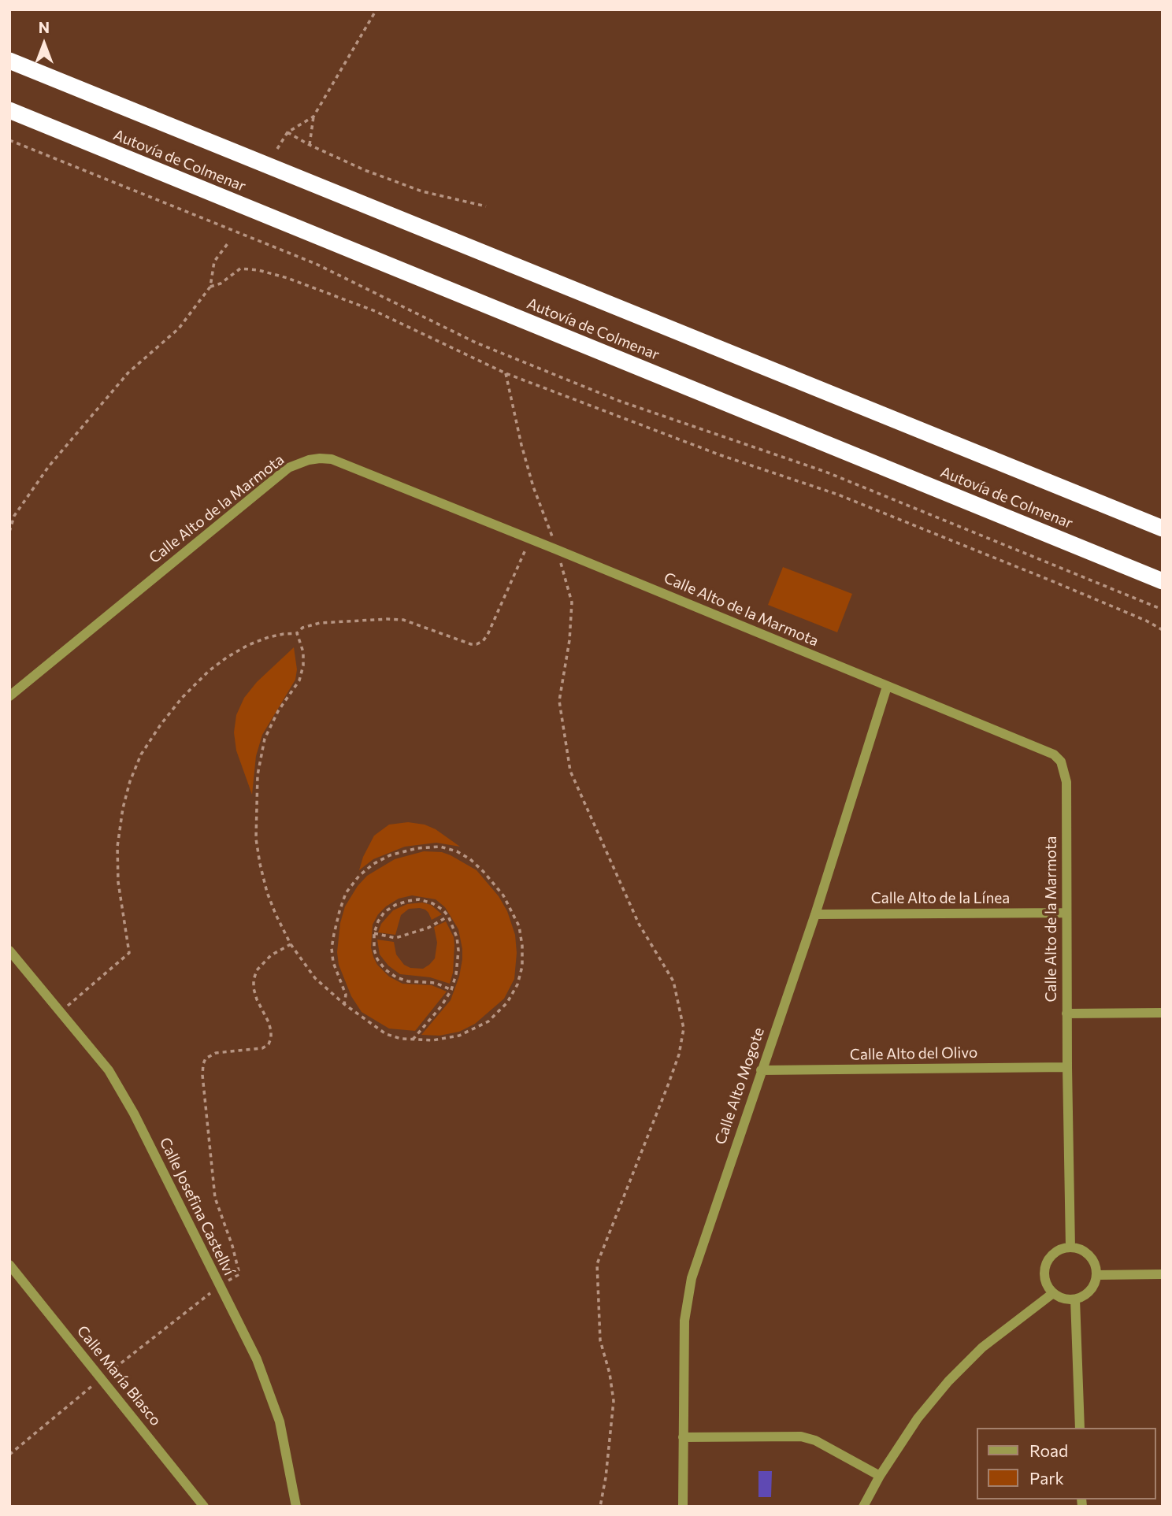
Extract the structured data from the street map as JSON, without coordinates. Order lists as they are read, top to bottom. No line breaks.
{"streets":{"highway":["Autovía de Colmenar"],"street":["Calle Alto de la Marmota","Calle Alto de la Línea","Calle Alto del Olivo","Calle Alto Mogote","Calle Josefina Castellví","Calle María Blasco"]},"crossings":[["Calle Alto de la Marmota","Calle Alto de la Línea"],["Calle Alto de la Marmota","Calle Alto del Olivo"],["Calle Alto de la Marmota","Calle Alto Mogote"],["Calle Alto de la Línea","Calle Alto Mogote"],["Calle Alto del Olivo","Calle Alto Mogote"]],"legend":["Road","Park"],"north":"top"}
